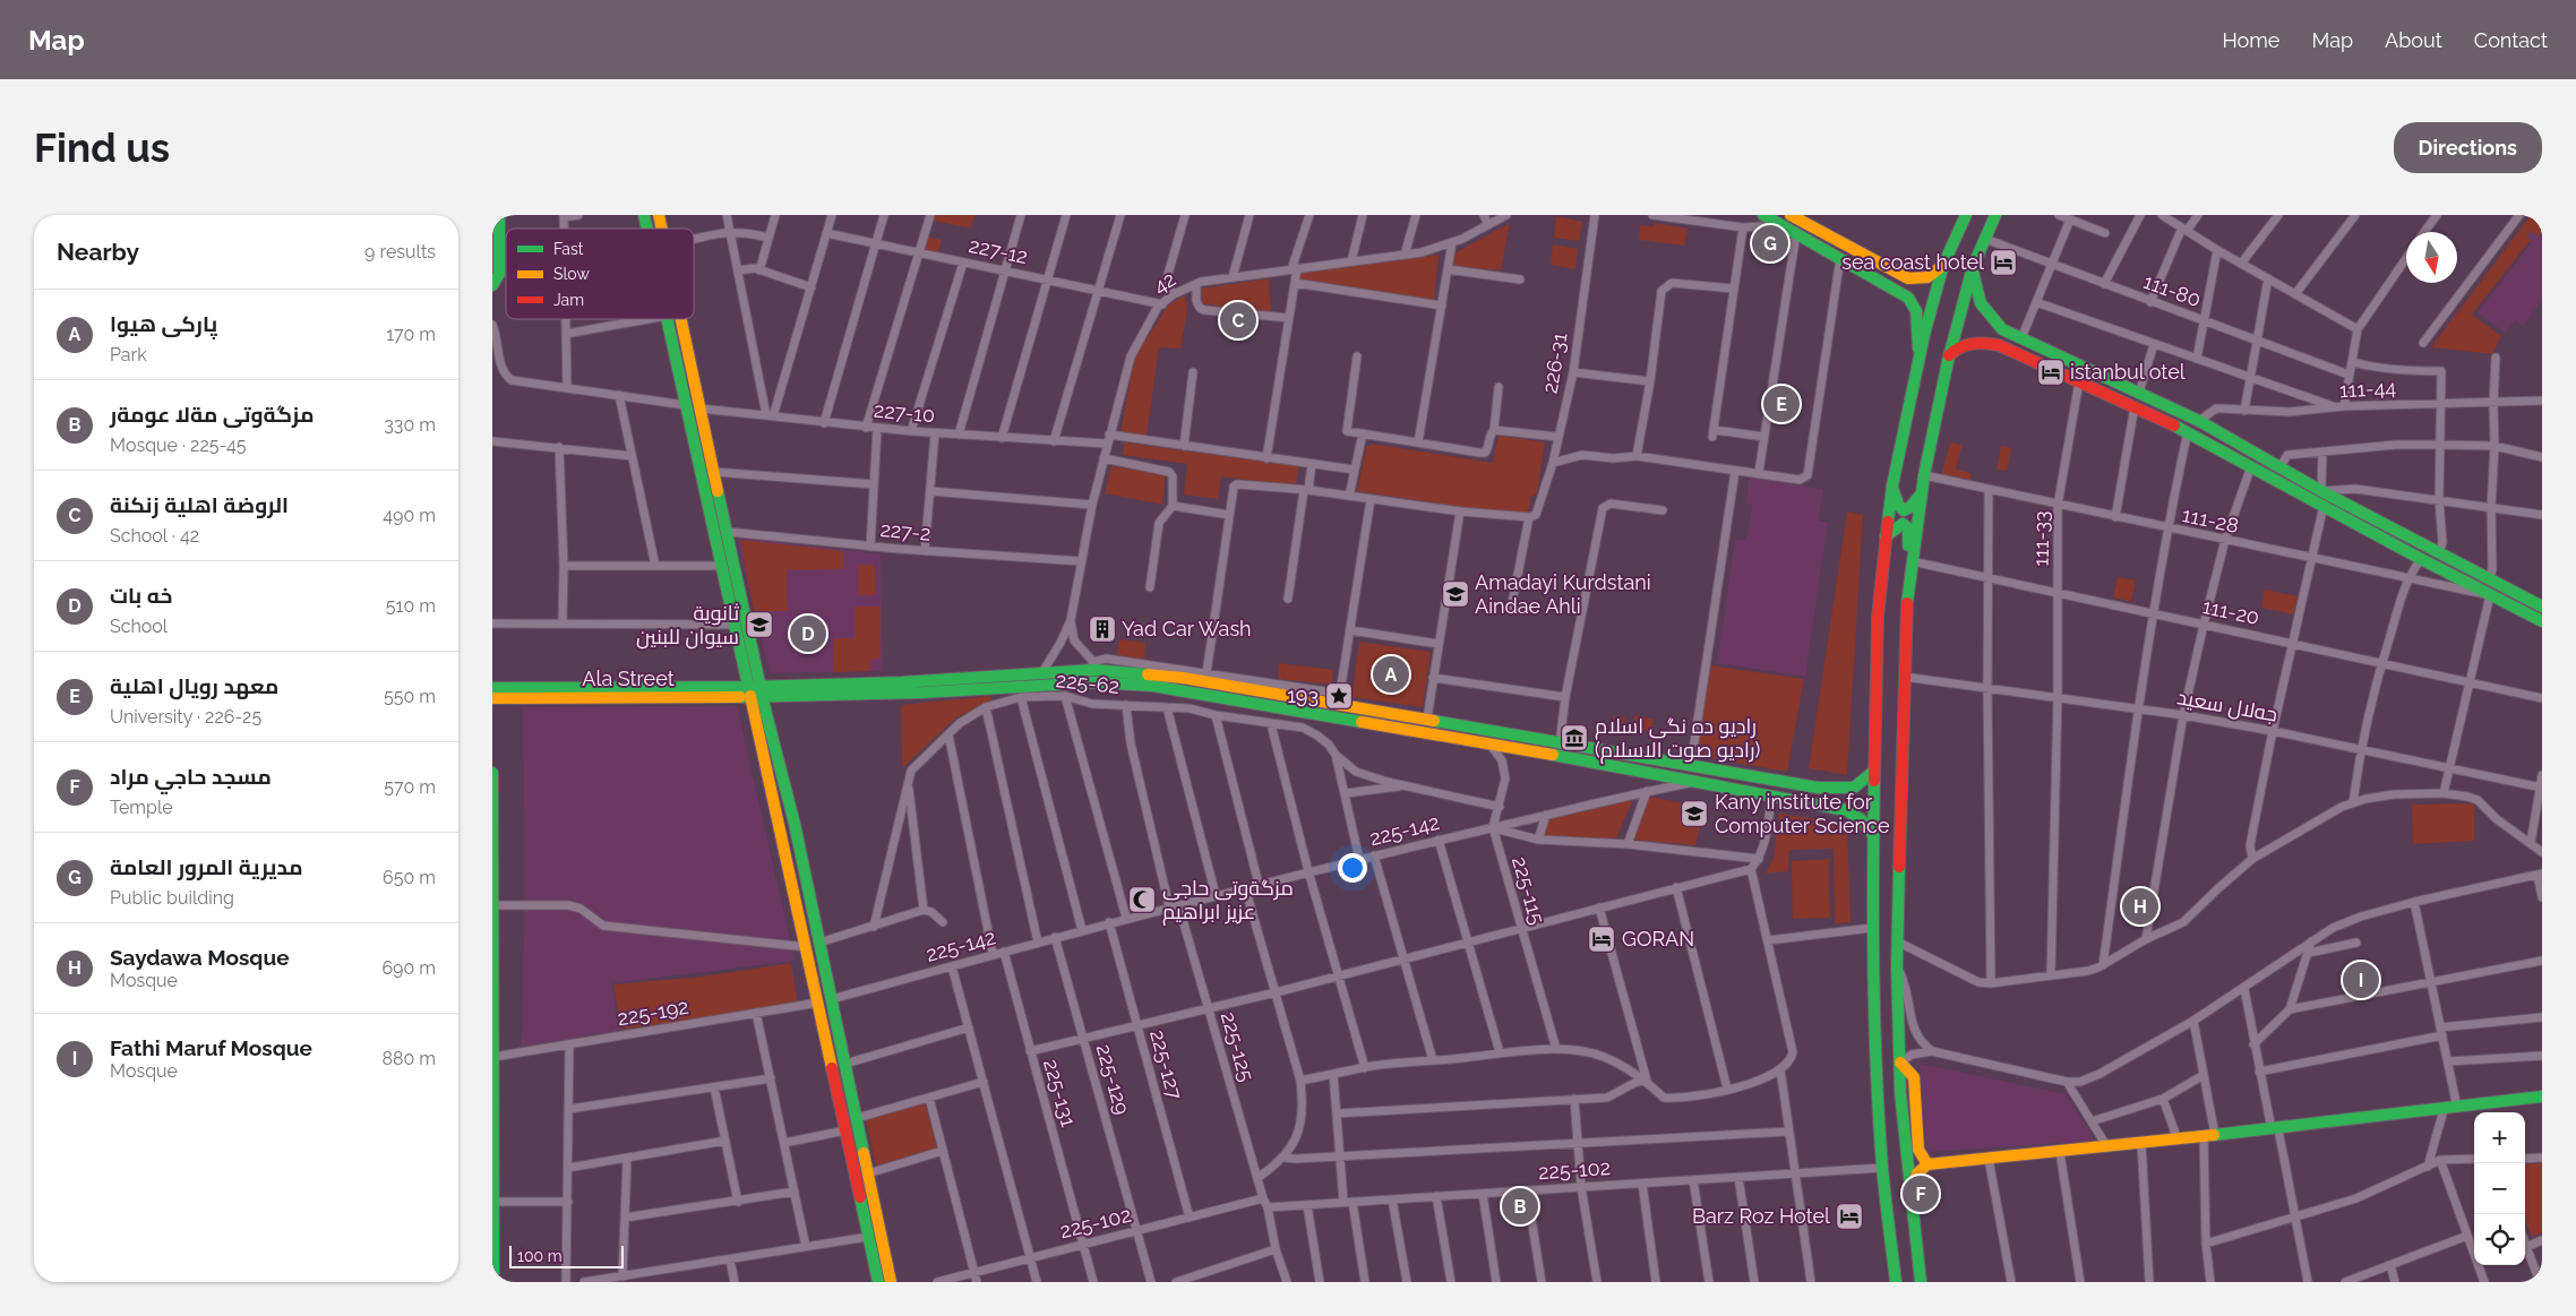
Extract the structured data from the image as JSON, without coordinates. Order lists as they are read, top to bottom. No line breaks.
{"streets":{"main road":["Ala Street"],"street":["227-12","42","111-80","226-31","111-44","227-10","111-28","227-2","111-33","111-20","225-62","جه‌لال سعید","225-142","225-115","225-192","225-125","225-127","225-129","225-131","225-102"]},"crossings":[["227-12","42"],["42","227-10"],["42","227-2"],["111-28","111-33"],["111-33","111-20"],["111-33","جه‌لال سعید"],["225-62","225-125"],["225-142","225-115"],["225-142","225-125"],["225-142","225-127"],["225-142","225-129"],["225-142","225-131"],["225-125","225-102"],["225-127","225-102"],["225-129","225-102"],["225-131","225-102"]],"places":{"hotel":["sea coast hotel","istanbul otel","GORAN","Barz Roz Hotel"],"school or university":["Amadayi Kurdstani Aindae Ahli","ثانوية سيوان للبنين","Kany institute for Computer Science"],"building":["Yad Car Wash"],"place":["193"],"museum":["راديو ده نگی اسلام (رادیو صوت الاسلام)"],"mosque":["مزگةوتی حاجی عزیز ابراهیم"]},"legend":["Fast","Slow","Jam"],"scale_bar":"100 m","north":"bottom","page":{"header":"Map","nav":["Home","Map","About","Contact"],"buttons":"Directions","title":"Find us","heading":["Nearby","9 results"],"pins":["G","C","E","D","A","H","I","F","B"],"list":[{"mark":"A","name":"پاركی هیوا","note":"Park","value":"170 m"},{"mark":"B","name":"مزگةوتی مةلا عومةر","note":"Mosque · 225-45","value":"330 m"},{"mark":"C","name":"الروضة اهلية زنكنة","note":"School · 42","value":"490 m"},{"mark":"D","name":"خه بات","note":"School","value":"510 m"},{"mark":"E","name":"معهد رويال اهلية","note":"University · 226-25","value":"550 m"},{"mark":"F","name":"مسجد حاجي مراد","note":"Temple","value":"570 m"},{"mark":"G","name":"مديرية المرور العامة","note":"Public building","value":"650 m"},{"mark":"H","name":"Saydawa Mosque","note":"Mosque","value":"690 m"},{"mark":"I","name":"Fathi Maruf Mosque","note":"Mosque","value":"880 m"}],"map_buttons":["+","−"],"scale":"100 m"}}
